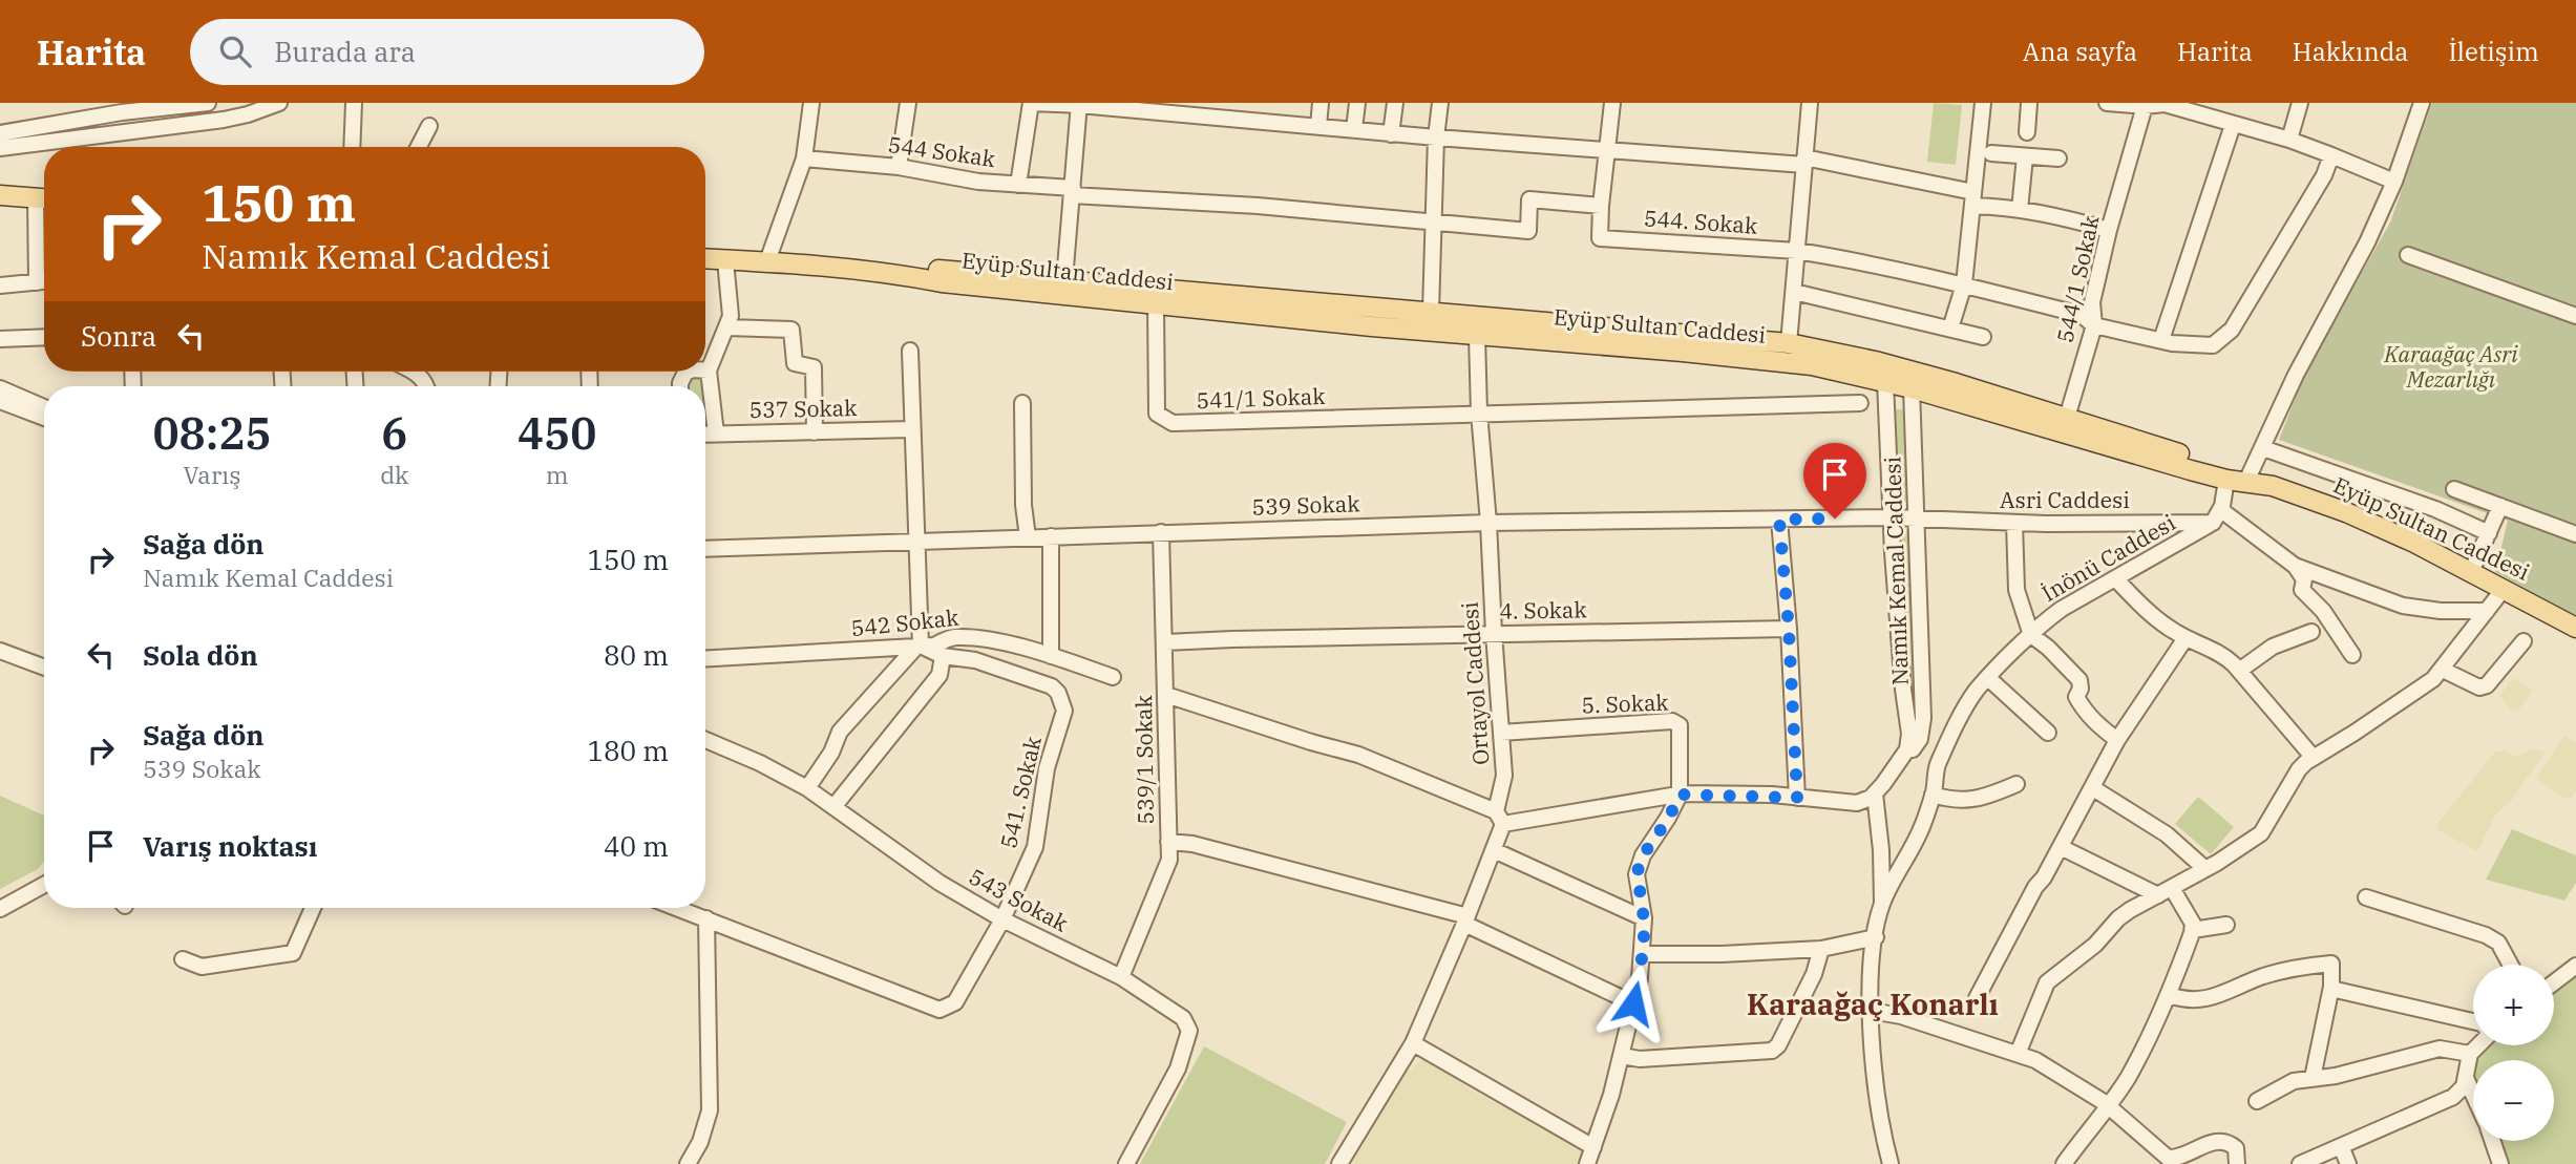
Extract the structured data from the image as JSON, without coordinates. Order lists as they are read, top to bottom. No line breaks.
{"streets":{"main road":["Eyüp Sultan Caddesi"],"street":["544 Sokak","544. Sokak","544/1 Sokak","541/1 Sokak","537 Sokak","Asri Caddesi","539 Sokak","İnönü Caddesi","Namık Kemal Caddesi","4. Sokak","542 Sokak","Ortayol Caddesi","5. Sokak","539/1 Sokak","541. Sokak","543 Sokak"]},"crossings":[["544. Sokak","544/1 Sokak"],["Eyüp Sultan Caddesi","541/1 Sokak"],["Eyüp Sultan Caddesi","Namık Kemal Caddesi"],["Eyüp Sultan Caddesi","Ortayol Caddesi"],["541/1 Sokak","Ortayol Caddesi"],["Asri Caddesi","539 Sokak"],["Asri Caddesi","İnönü Caddesi"],["Asri Caddesi","Namık Kemal Caddesi"],["539 Sokak","Namık Kemal Caddesi"],["539 Sokak","Ortayol Caddesi"],["539 Sokak","539/1 Sokak"],["4. Sokak","Ortayol Caddesi"],["4. Sokak","539/1 Sokak"],["542 Sokak","541. Sokak"],["Ortayol Caddesi","5. Sokak"],["539/1 Sokak","543 Sokak"],["541. Sokak","543 Sokak"]],"districts":["Karaağaç Konarlı"],"parks":["Karaağaç Asri Mezarlığı"],"page":{"header":"Harita","search":"Burada ara","nav":["Ana sayfa","Harita","Hakkında","İletişim"],"turn":["150 m","Namık Kemal Caddesi"],"then":"Sonra","eta":["08:25","Varış","6","dk","450","m"],"list":[{"name":"Sağa dön","note":"Namık Kemal Caddesi","value":"150 m"},{"name":"Sola dön","value":"80 m"},{"name":"Sağa dön","note":"539 Sokak","value":"180 m"},{"name":"Varış noktası","value":"40 m"}],"map_buttons":["+","−"]}}
